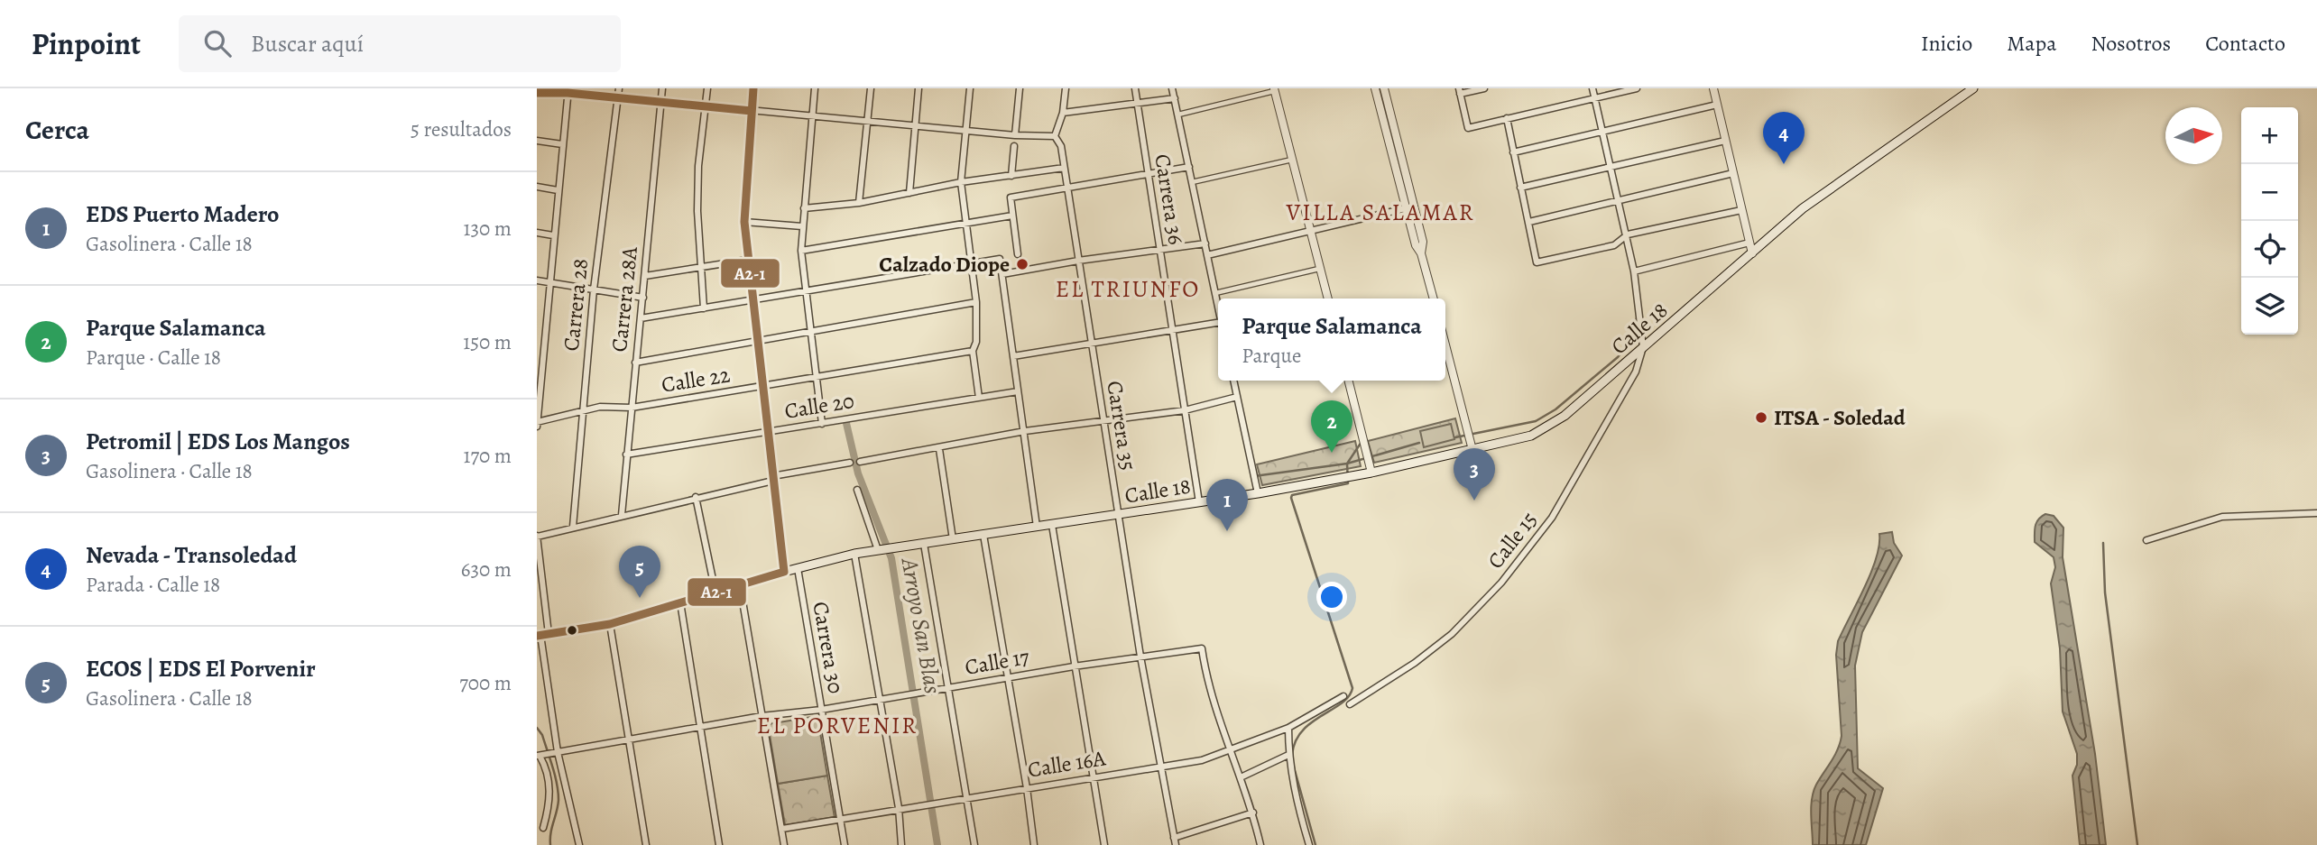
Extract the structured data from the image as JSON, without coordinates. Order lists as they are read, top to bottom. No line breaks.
{"streets":{"main road":["Calle 18"],"street":["Carrera 36","Carrera 28A","Carrera 28","Calle 22","Calle 20","Carrera 35","Calle 15","Carrera 30","Calle 17","Calle 16A"]},"crossings":[["Carrera 36","Calle 18"],["Carrera 28A","Calle 22"],["Carrera 28A","Calle 20"],["Carrera 28","Calle 22"],["Calle 18","Carrera 35"],["Calle 18","Calle 15"],["Calle 18","Carrera 30"],["Carrera 35","Calle 17"],["Carrera 35","Calle 16A"],["Carrera 30","Calle 17"],["Carrera 30","Calle 16A"],["Calle 17","Calle 16A"]],"districts":["VILLA SALAMAR","EL TRIUNFO","EL PORVENIR"],"water":["Arroyo San Blas"],"places":["Calzado Diope","ITSA - Soledad"],"lines":["transit line A2-1"],"north":"right","page":{"header":"Pinpoint","search":"Buscar aquí","nav":["Inicio","Mapa","Nosotros","Contacto"],"heading":["Cerca","5 resultados"],"map_buttons":["+","−"],"pins":["4","2","3","1","5"],"list":[{"mark":"1","name":"EDS Puerto Madero","note":"Gasolinera · Calle 18","value":"130 m"},{"mark":"2","name":"Parque Salamanca","note":"Parque · Calle 18","value":"150 m"},{"mark":"3","name":"Petromil | EDS Los Mangos","note":"Gasolinera · Calle 18","value":"170 m"},{"mark":"4","name":"Nevada - Transoledad","note":"Parada · Calle 18","value":"630 m"},{"mark":"5","name":"ECOS | EDS El Porvenir","note":"Gasolinera · Calle 18","value":"700 m"}],"popup":["Parque Salamanca","Parque"]}}
